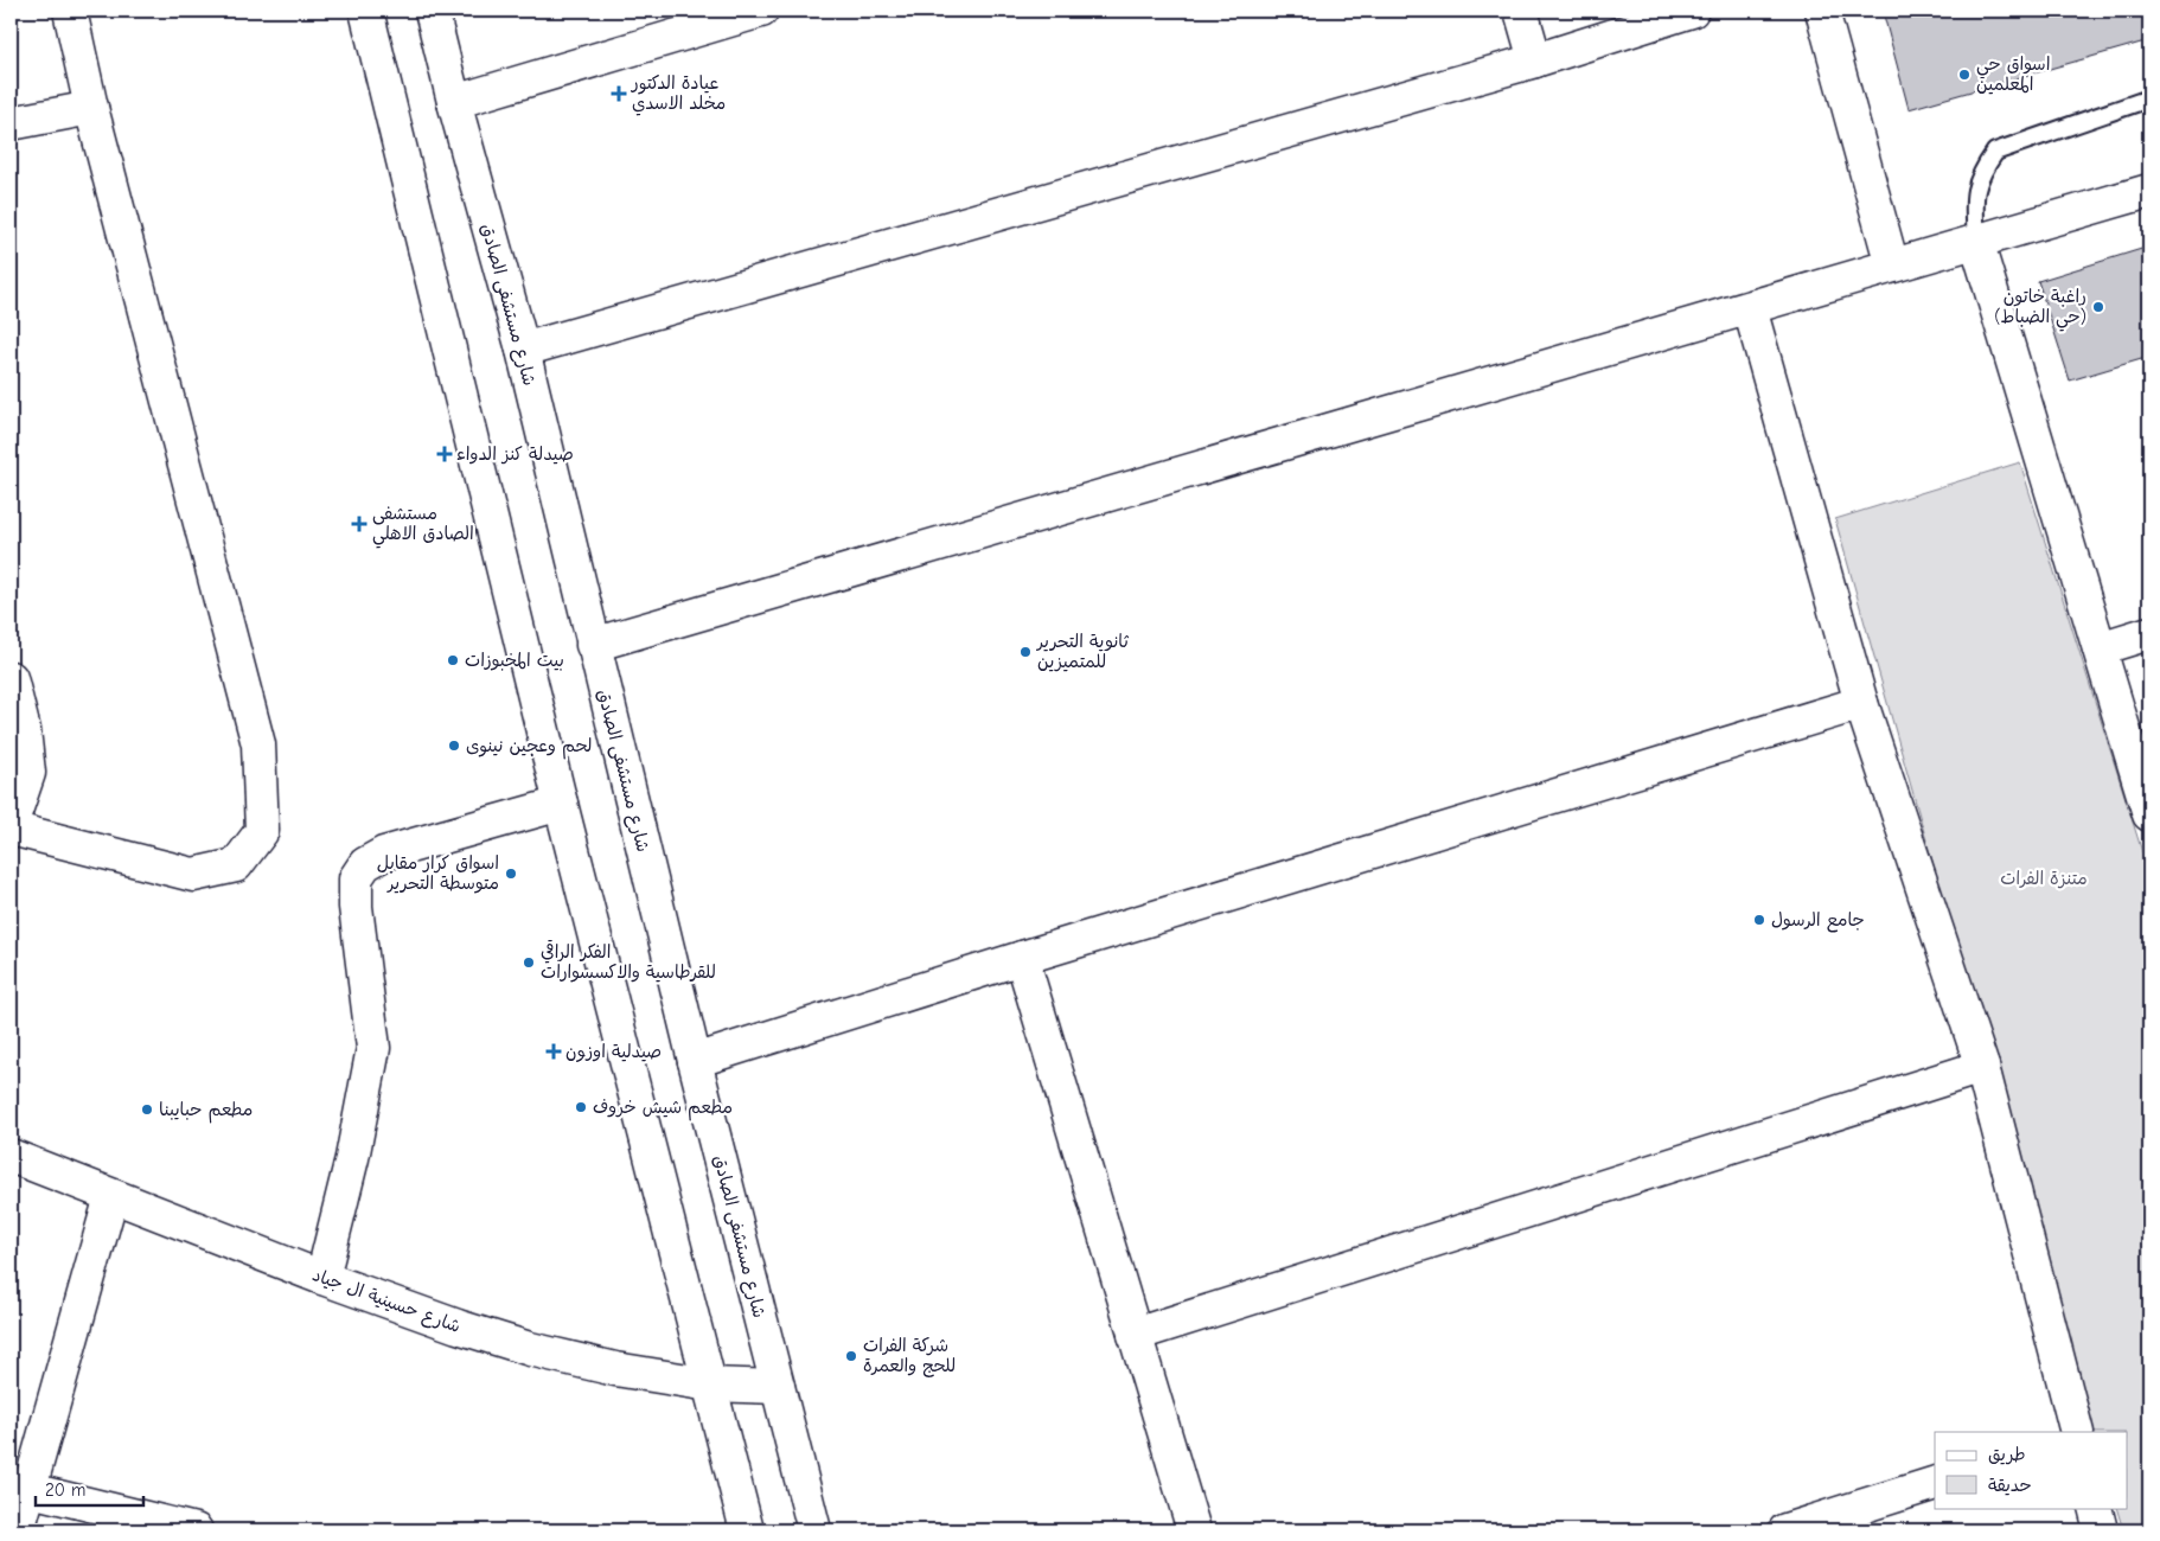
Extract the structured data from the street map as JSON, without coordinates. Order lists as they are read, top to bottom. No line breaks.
{"streets":{"street":["شارع مستشفى الصادق","شارع حسينية ال جياد"]},"crossings":[["شارع مستشفى الصادق","شارع حسينية ال جياد"]],"parks":["متنزة الفرات"],"places":{"other":["اسواق حي المعلمين","راغبة خاتون (حي الضباط)","ثانوية التحرير للمتميزين","بيت المخبوزات","لحم وعجين نينوى","اسواق كرار مقابل متوسطة التحرير","جامع الرسول","الفكر الراقي للقرطاسية والاكسسوارات","مطعم شيش خروف","مطعم حبايبنا","شركة الفرات للحج والعمرة"],"health":["عيادة الدكتور مخلد الاسدي","صيدلة كنز الدواء","مستشفى الصادق الاهلي","صيدلية اوزون"]},"legend":["طريق","حديقة"],"scale_bar":"20 m"}
